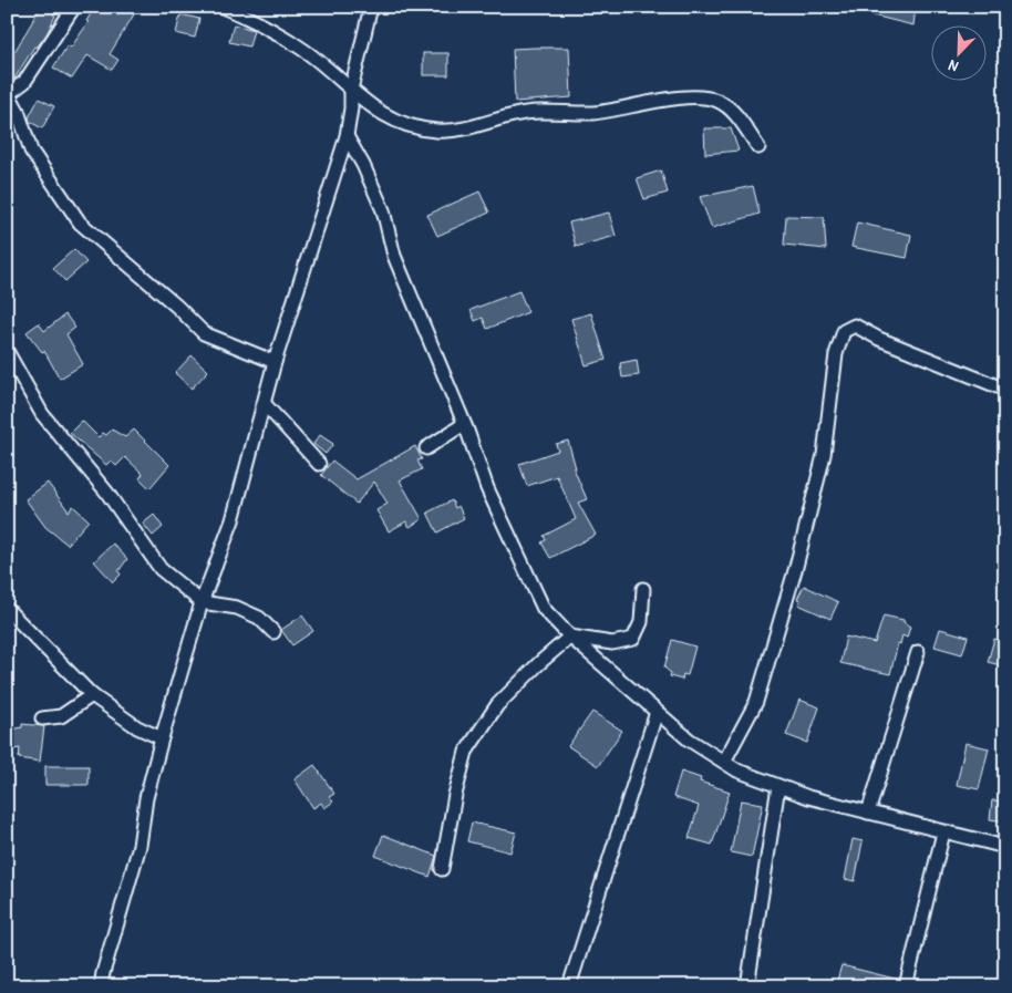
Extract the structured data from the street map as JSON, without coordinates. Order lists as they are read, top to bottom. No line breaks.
{"north":"bottom left"}
